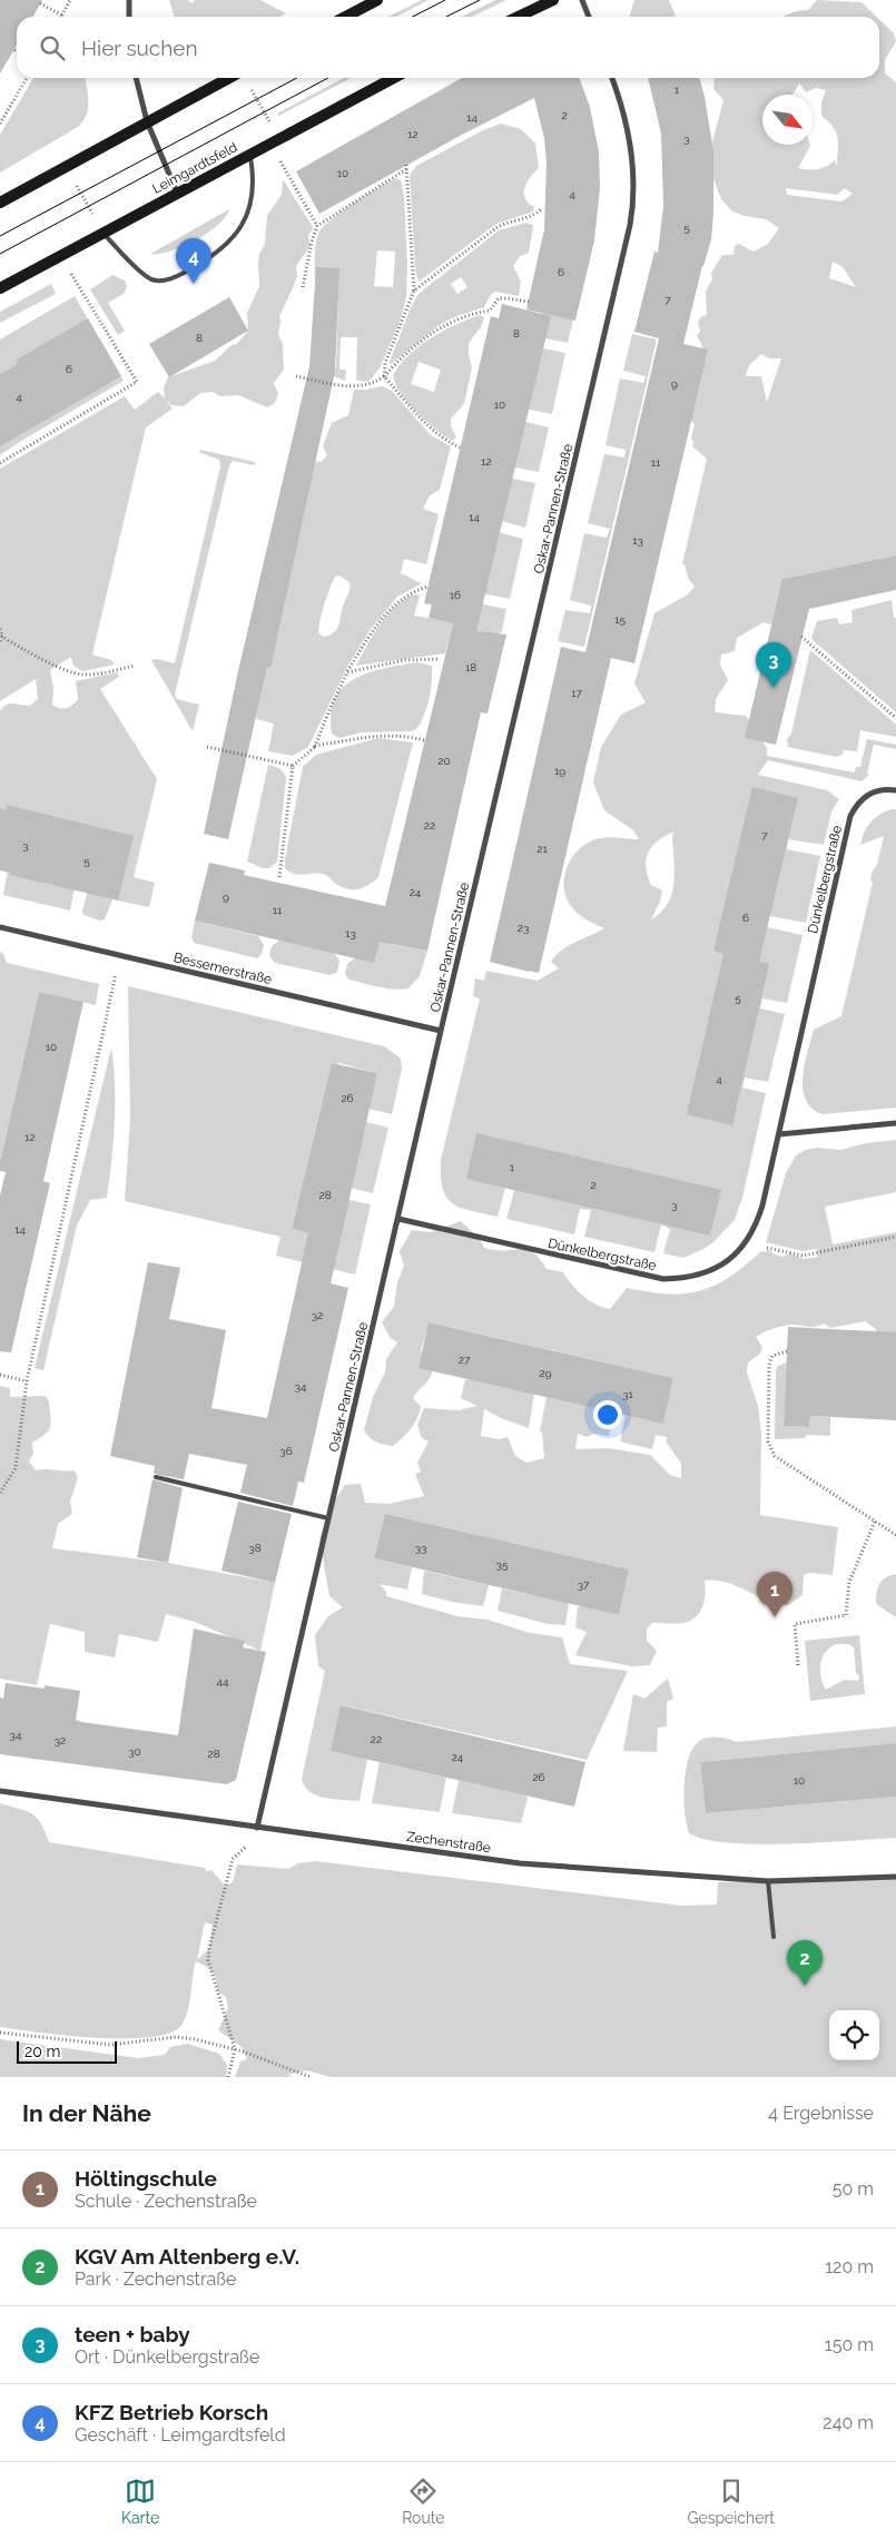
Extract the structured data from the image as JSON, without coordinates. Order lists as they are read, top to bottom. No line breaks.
{"streets":{"main road":["Leimgardtsfeld"],"street":["Oskar-Pannen-Straße","Dünkelbergstraße","Bessemerstraße","Zechenstraße"]},"crossings":[["Oskar-Pannen-Straße","Dünkelbergstraße"],["Oskar-Pannen-Straße","Bessemerstraße"],["Oskar-Pannen-Straße","Zechenstraße"]],"house_numbers":["1","2","14","12","3","10","4","5","6","7","8","8","6","9","4","10","12","11","14","13","16","15","18","17","20","19","22","7","3","21","5","24","9","11","6","23","13","5","10","4","26","12","1","2","28","3","14","32","27","29","34","31","36","38","33","35","37","44","34","22","32","30","28","24","26","10"],"scale_bar":"20 m","north":"bottom right","page":{"search":"Hier suchen","pins":["4","3","1","2"],"scale":"20 m","heading":["In der Nähe","4 Ergebnisse"],"list":[{"mark":"1","name":"Höltingschule","note":"Schule · Zechenstraße","value":"50 m"},{"mark":"2","name":"KGV Am Altenberg e.V.","note":"Park · Zechenstraße","value":"120 m"},{"mark":"3","name":"teen + baby","note":"Ort · Dünkelbergstraße","value":"150 m"},{"mark":"4","name":"KFZ Betrieb Korsch","note":"Geschäft · Leimgardtsfeld","value":"240 m"}],"nav":["Karte","Route","Gespeichert"]}}
